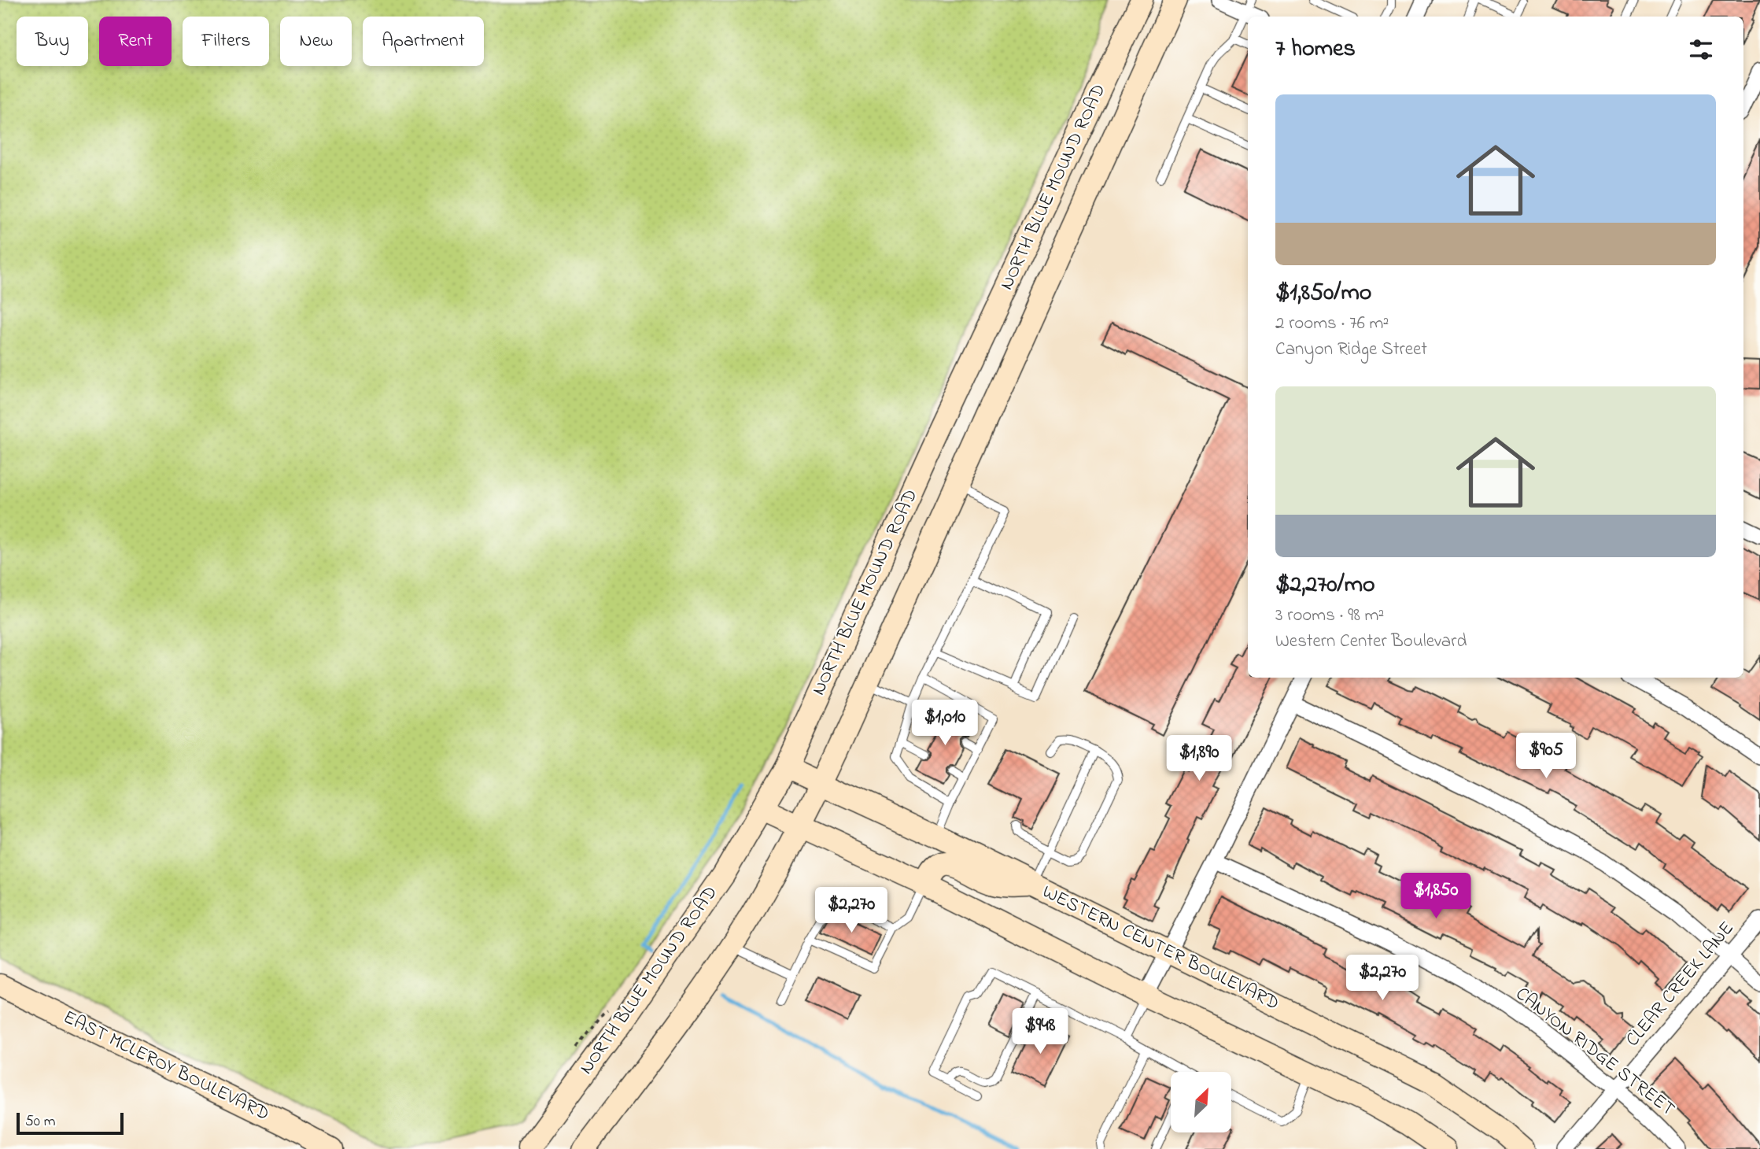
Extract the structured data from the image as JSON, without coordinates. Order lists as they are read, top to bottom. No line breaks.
{"streets":{"main road":["NORTH BLUE MOUND ROAD","WESTERN CENTER BOULEVARD","EAST MCLEROY BOULEVARD"],"street":["CLEAR CREEK LANE","CANYON RIDGE STREET"]},"crossings":[["NORTH BLUE MOUND ROAD","WESTERN CENTER BOULEVARD"],["CLEAR CREEK LANE","CANYON RIDGE STREET"]],"scale_bar":"50 m","north":"top right","page":{"chip":["Buy","Rent","Filters","New","Apartment"],"heading":"7 homes","list":[{"name":"$1,850/mo","note":"2 rooms · 76 m² · Canyon Ridge Street"},{"name":"$2,270/mo","note":"3 rooms · 98 m² · Western Center Boulevard"}],"price":["$1,010","$905","$1,890","$1,850","$2,270","$2,270","$948"],"scale":"50 m"}}
